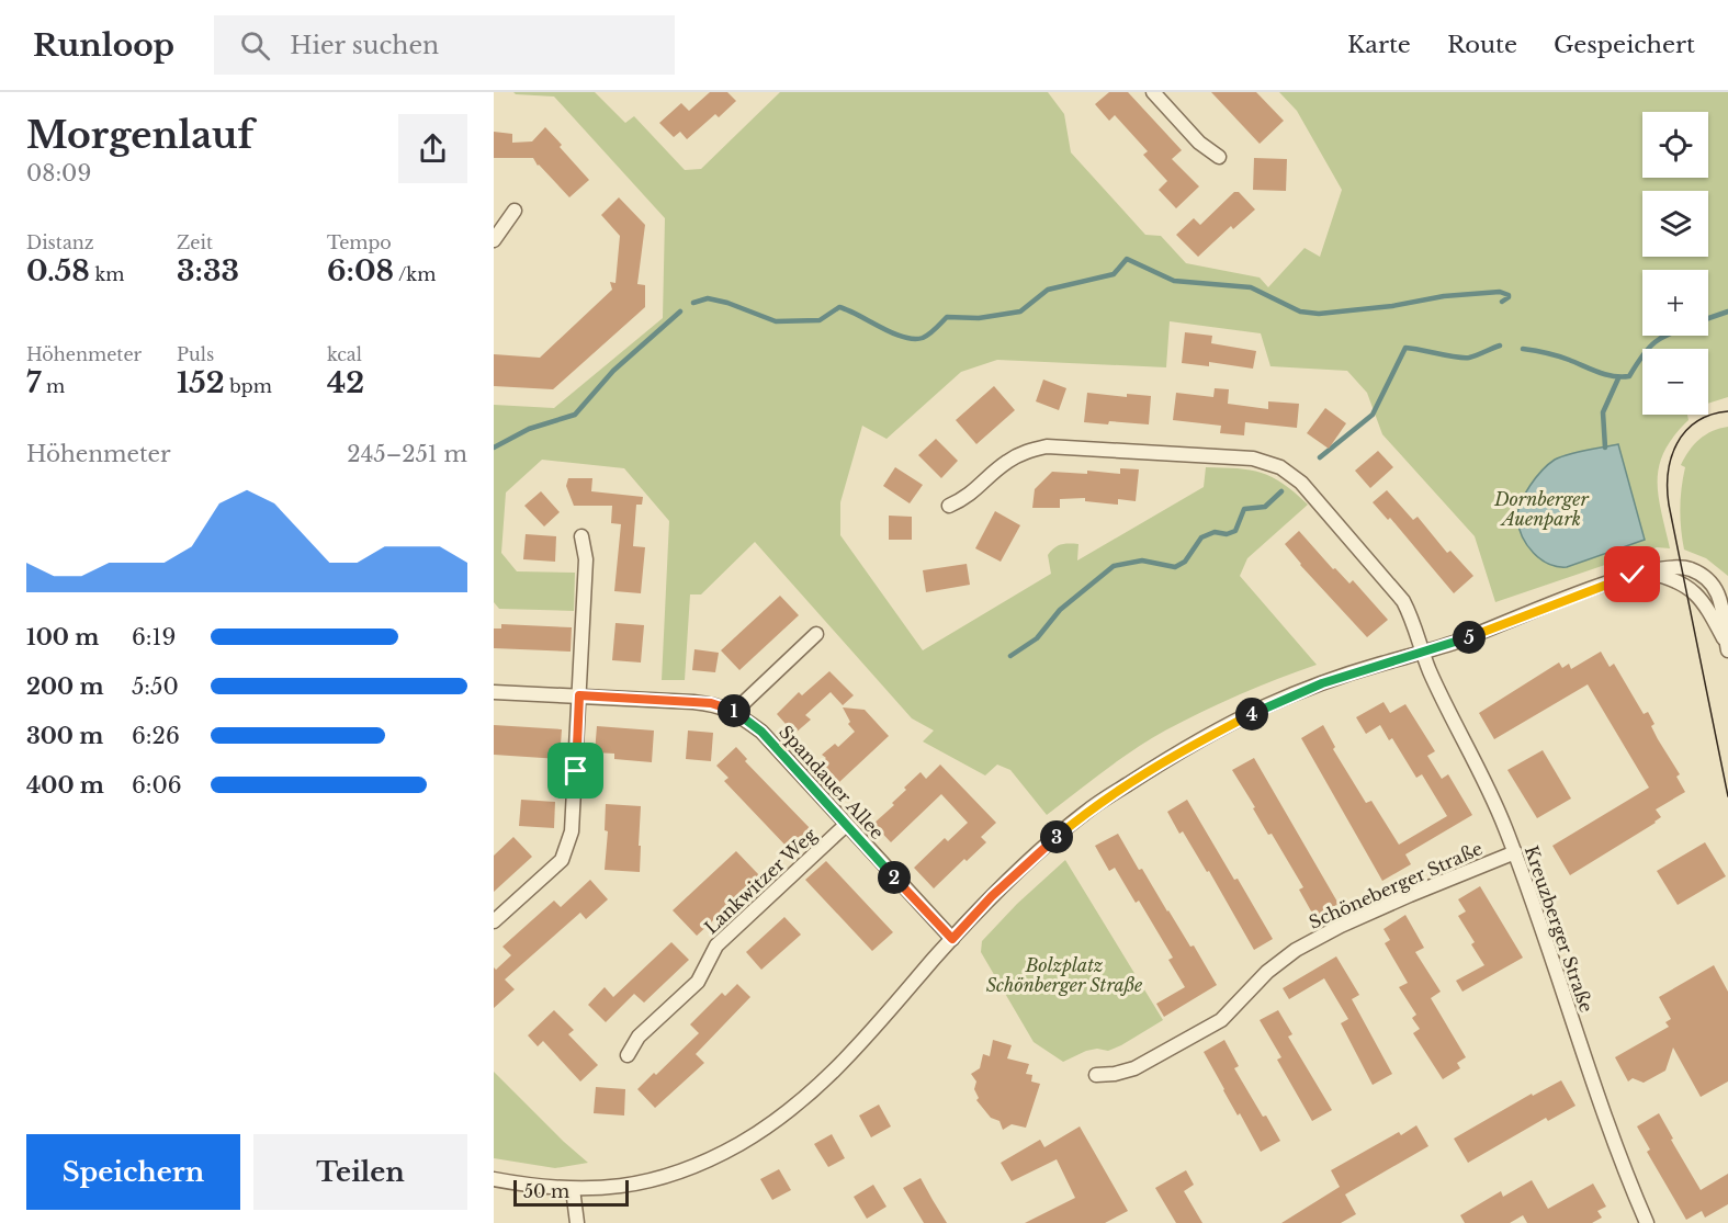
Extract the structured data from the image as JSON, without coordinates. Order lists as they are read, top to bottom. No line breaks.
{"streets":{"street":["Spandauer Allee","Lankwitzer Weg","Schöneberger Straße","Kreuzberger Straße"]},"crossings":[["Spandauer Allee","Lankwitzer Weg"],["Schöneberger Straße","Kreuzberger Straße"]],"parks":["Dornberger Auenpark","Bolzplatz Schönberger Straße"],"scale_bar":"50 m","page":{"header":"Runloop","search":"Hier suchen","nav":["Karte","Route","Gespeichert"],"heading":["Morgenlauf","08:09"],"map_buttons":["+","−"],"stats":[["Distanz","0.58 km"],["Zeit","3:33"],["Tempo","6:08 /km"],["Höhenmeter","7 m"],["Puls","152 bpm"],["kcal","42"]],"chart":["Höhenmeter","245–251 m"],"list":[{"name":"100 m","note":"6:19"},{"name":"200 m","note":"5:50"},{"name":"300 m","note":"6:26"},{"name":"400 m","note":"6:06"}],"pins":["5","1","4","3","2"],"buttons":["Speichern","Teilen"],"scale":"50 m"}}
